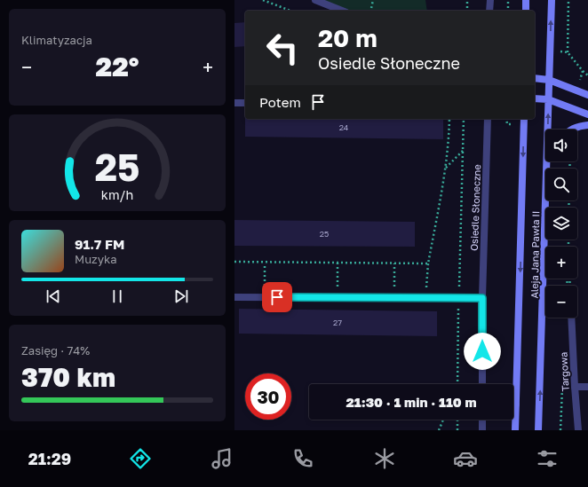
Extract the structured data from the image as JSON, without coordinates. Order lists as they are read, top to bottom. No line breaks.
{"streets":{"main road":["Aleja Jana Pawła II"],"street":["Osiedle Słoneczne","Targowa"]},"house_numbers":["24","25","27"],"page":{"tile":["Klimatyzacja",["Zasięg · 74%","370 km"]],"turn":["20 m","Osiedle Słoneczne"],"heat":["−","22°","+"],"then":"Potem","map_buttons":["+","−"],"song":["91.7 FM","Muzyka"],"limit":"30","trip":"21:30 · 1 min · 110 m","tabs":"21:29","gauge":["25","km/h"]}}
